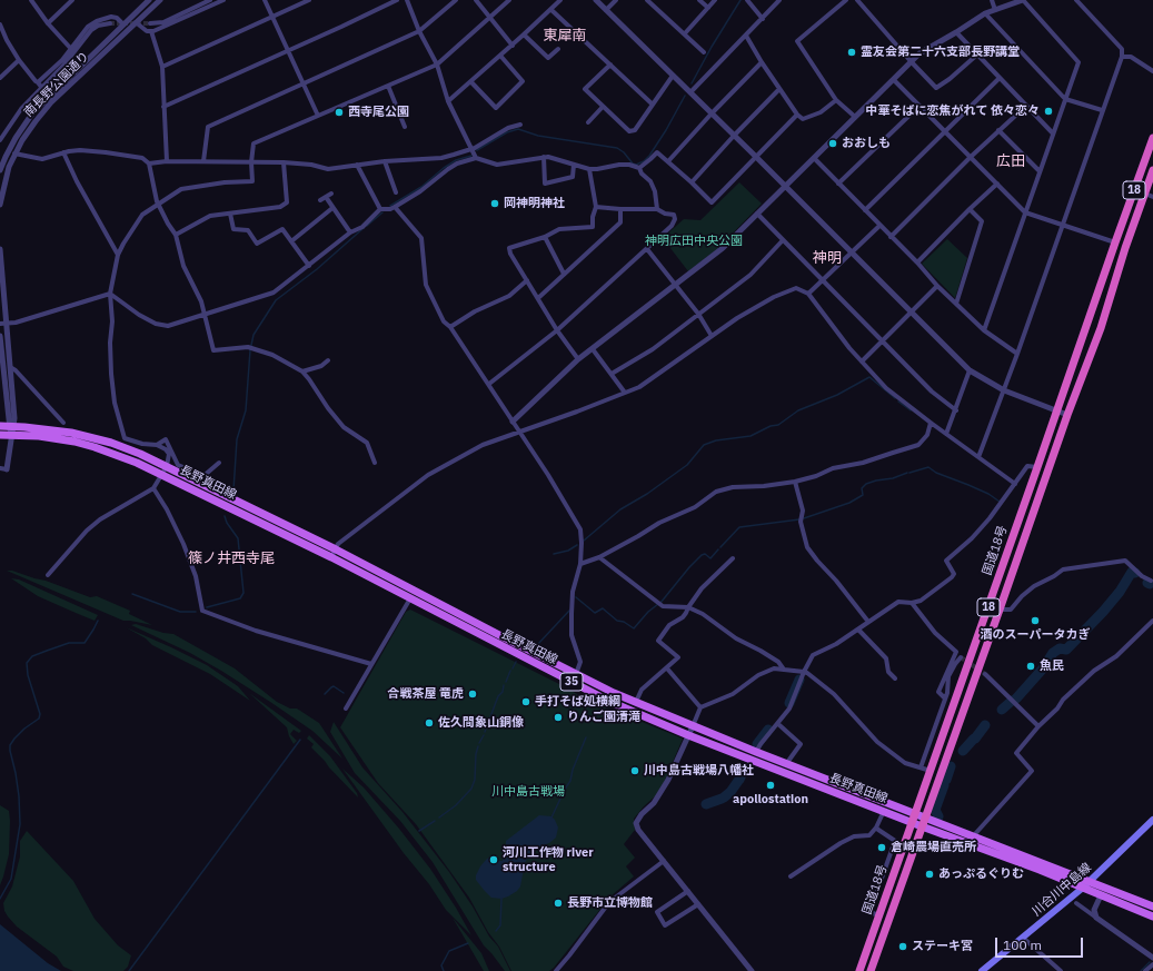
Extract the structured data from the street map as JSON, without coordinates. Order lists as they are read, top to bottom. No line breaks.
{"streets":{"highway":["18","国道18号"],"main road":["長野真田線","35","川合川中島線"],"street":["南長野公園通り"]},"crossings":[["長野真田線","国道18号"],["長野真田線","川合川中島線"]],"districts":["東犀南","広田","神明","篠ノ井西寺尾"],"parks":["神明広田中央公園","川中島古戦場"],"places":["霊友会第二十六支部長野講堂","中華そばに恋焦がれて 依々恋々","西寺尾公園","おおしも","岡神明神社","酒のスーパータカぎ","魚民","合戦茶屋 竜虎","手打そば処横綱","りんご園清滝","佐久間象山銅像","川中島古戦場八幡社","apollostation","倉崎農場直売所","河川工作物 river structure","あっぷるぐりむ","長野市立博物館","ステーキ宮"],"scale_bar":"100 m"}
